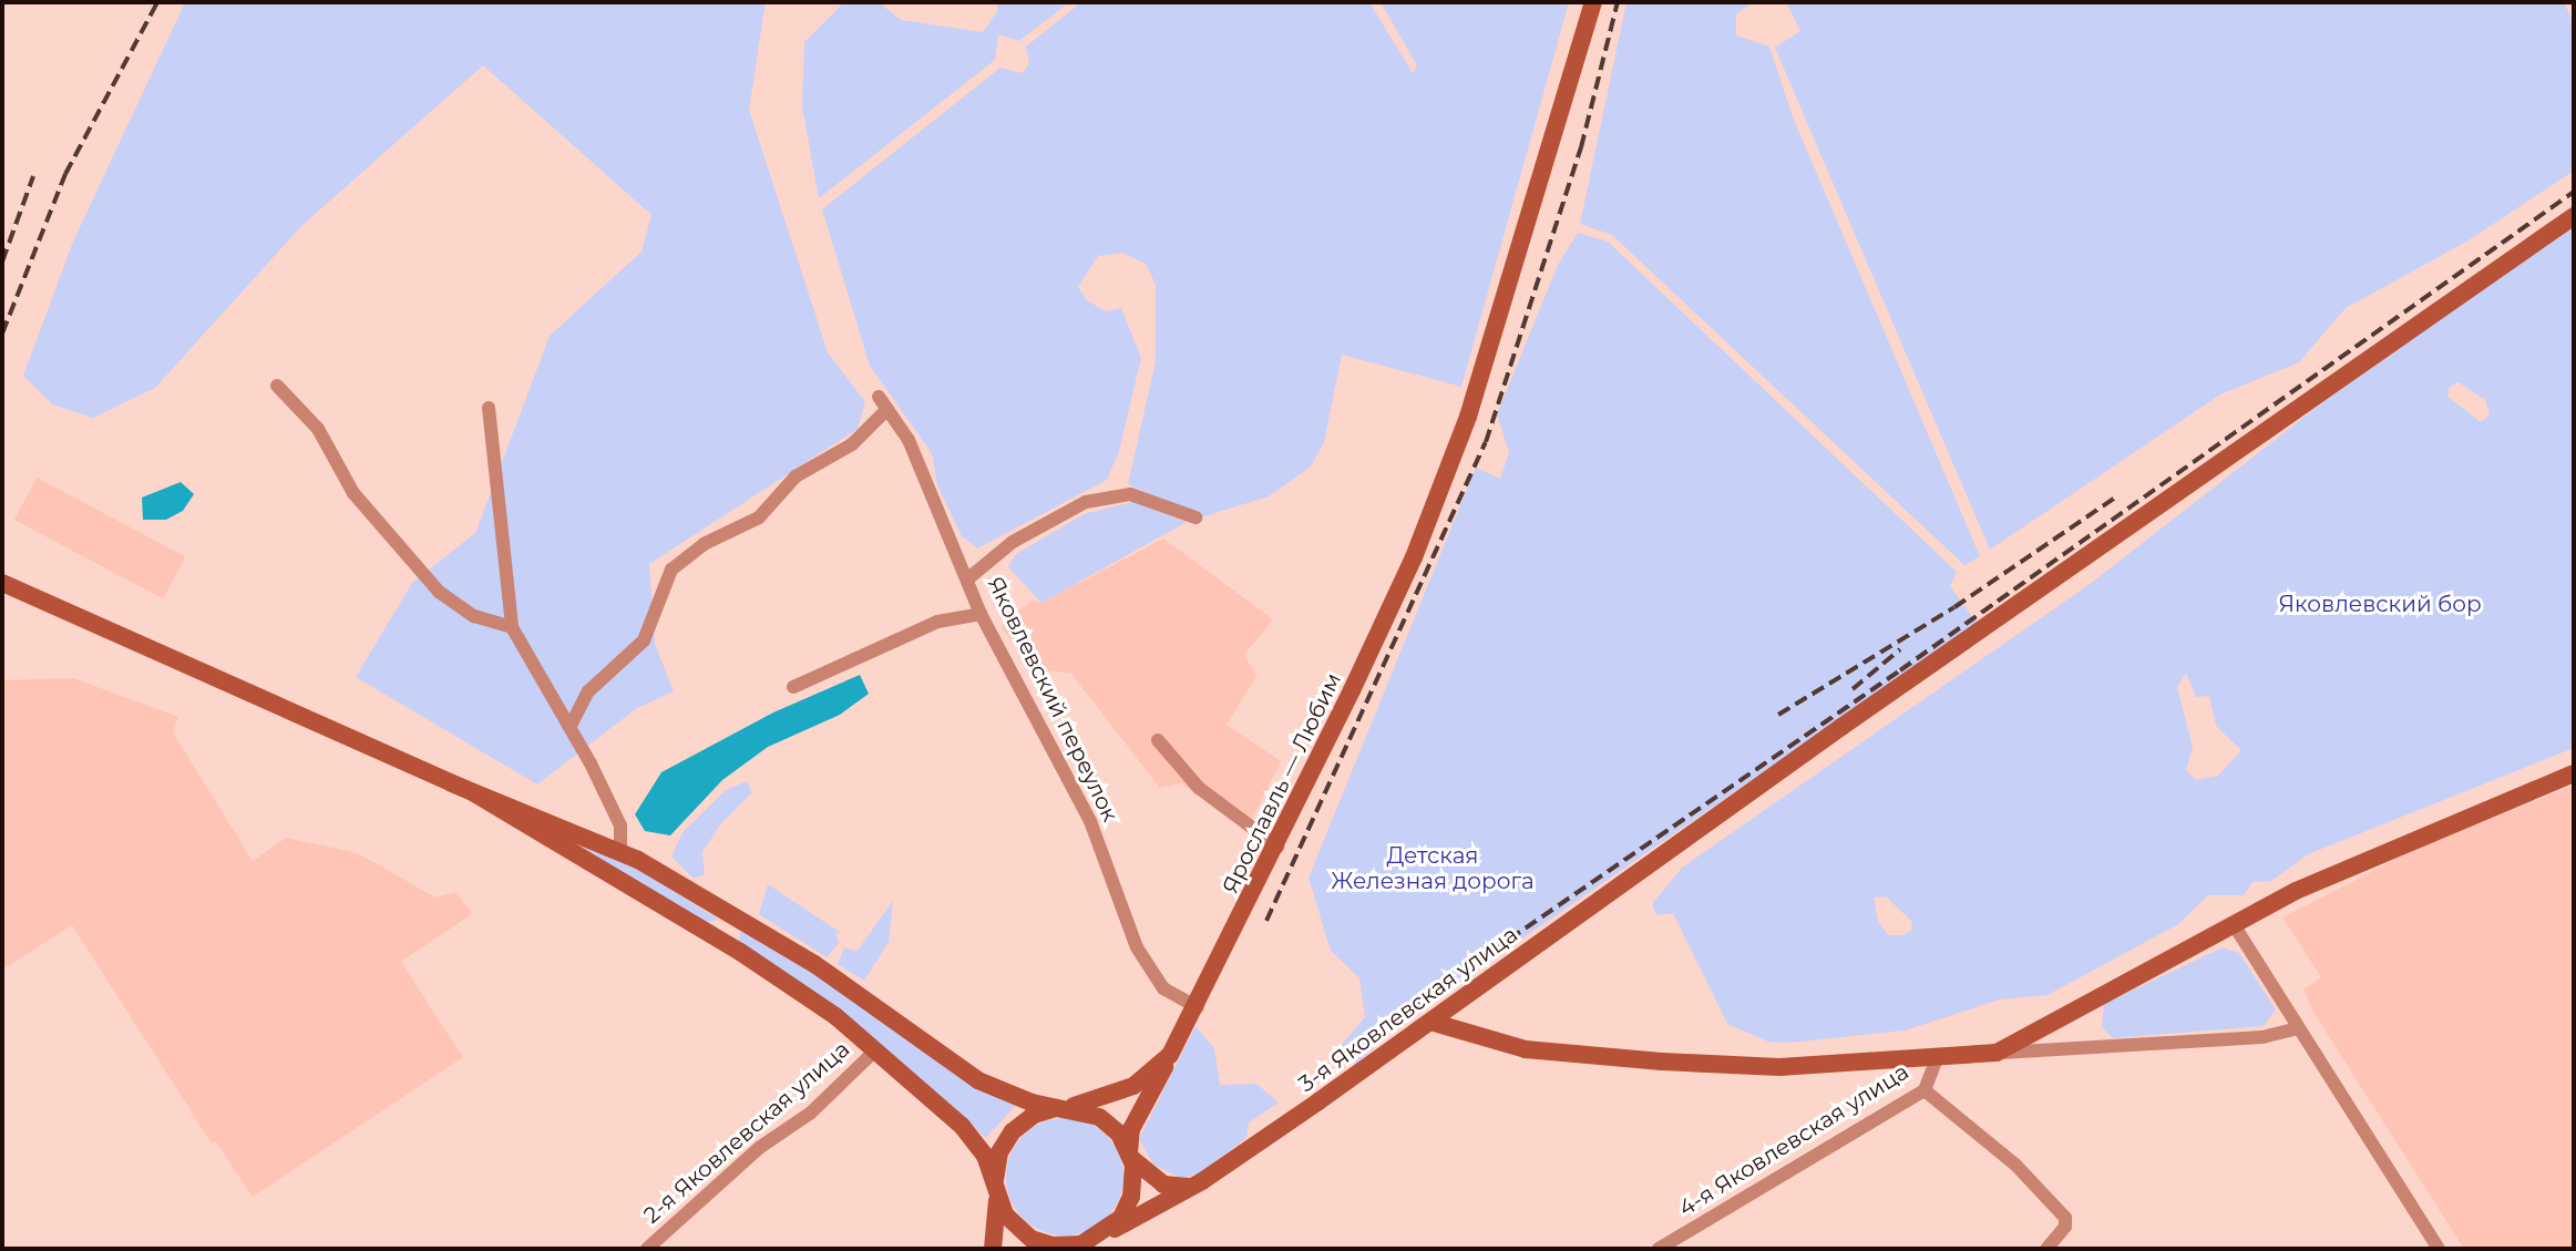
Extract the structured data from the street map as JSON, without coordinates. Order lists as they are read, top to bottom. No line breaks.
{"streets":{"main road":["Ярославль — Любим","3-я Яковлевская улица"],"street":["Яковлевский переулок","2-я Яковлевская улица","4-я Яковлевская улица"]},"crossings":[["Яковлевский переулок","Ярославль — Любим"],["Ярославль — Любим","3-я Яковлевская улица"]],"parks":["Яковлевский бор","Детская Железная дорога"]}
